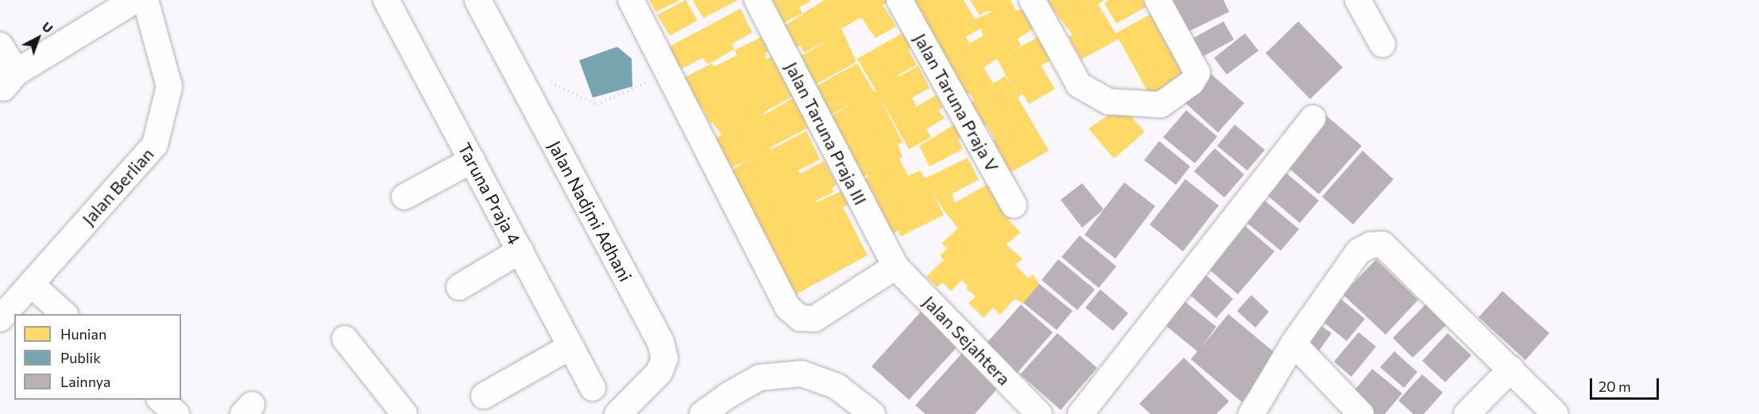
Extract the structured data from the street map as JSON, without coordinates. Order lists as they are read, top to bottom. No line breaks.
{"streets":{"main road":["Jalan Nadjmi Adhani"],"street":["Jalan Taruna Praja V","Jalan Taruna Praja III","Jalan Berlian","Taruna Praja 4","Jalan Sejahtera"]},"crossings":[["Jalan Taruna Praja III","Jalan Sejahtera"]],"legend":["Hunian","Publik","Lainnya"],"scale_bar":"20 m","north":"top right"}
